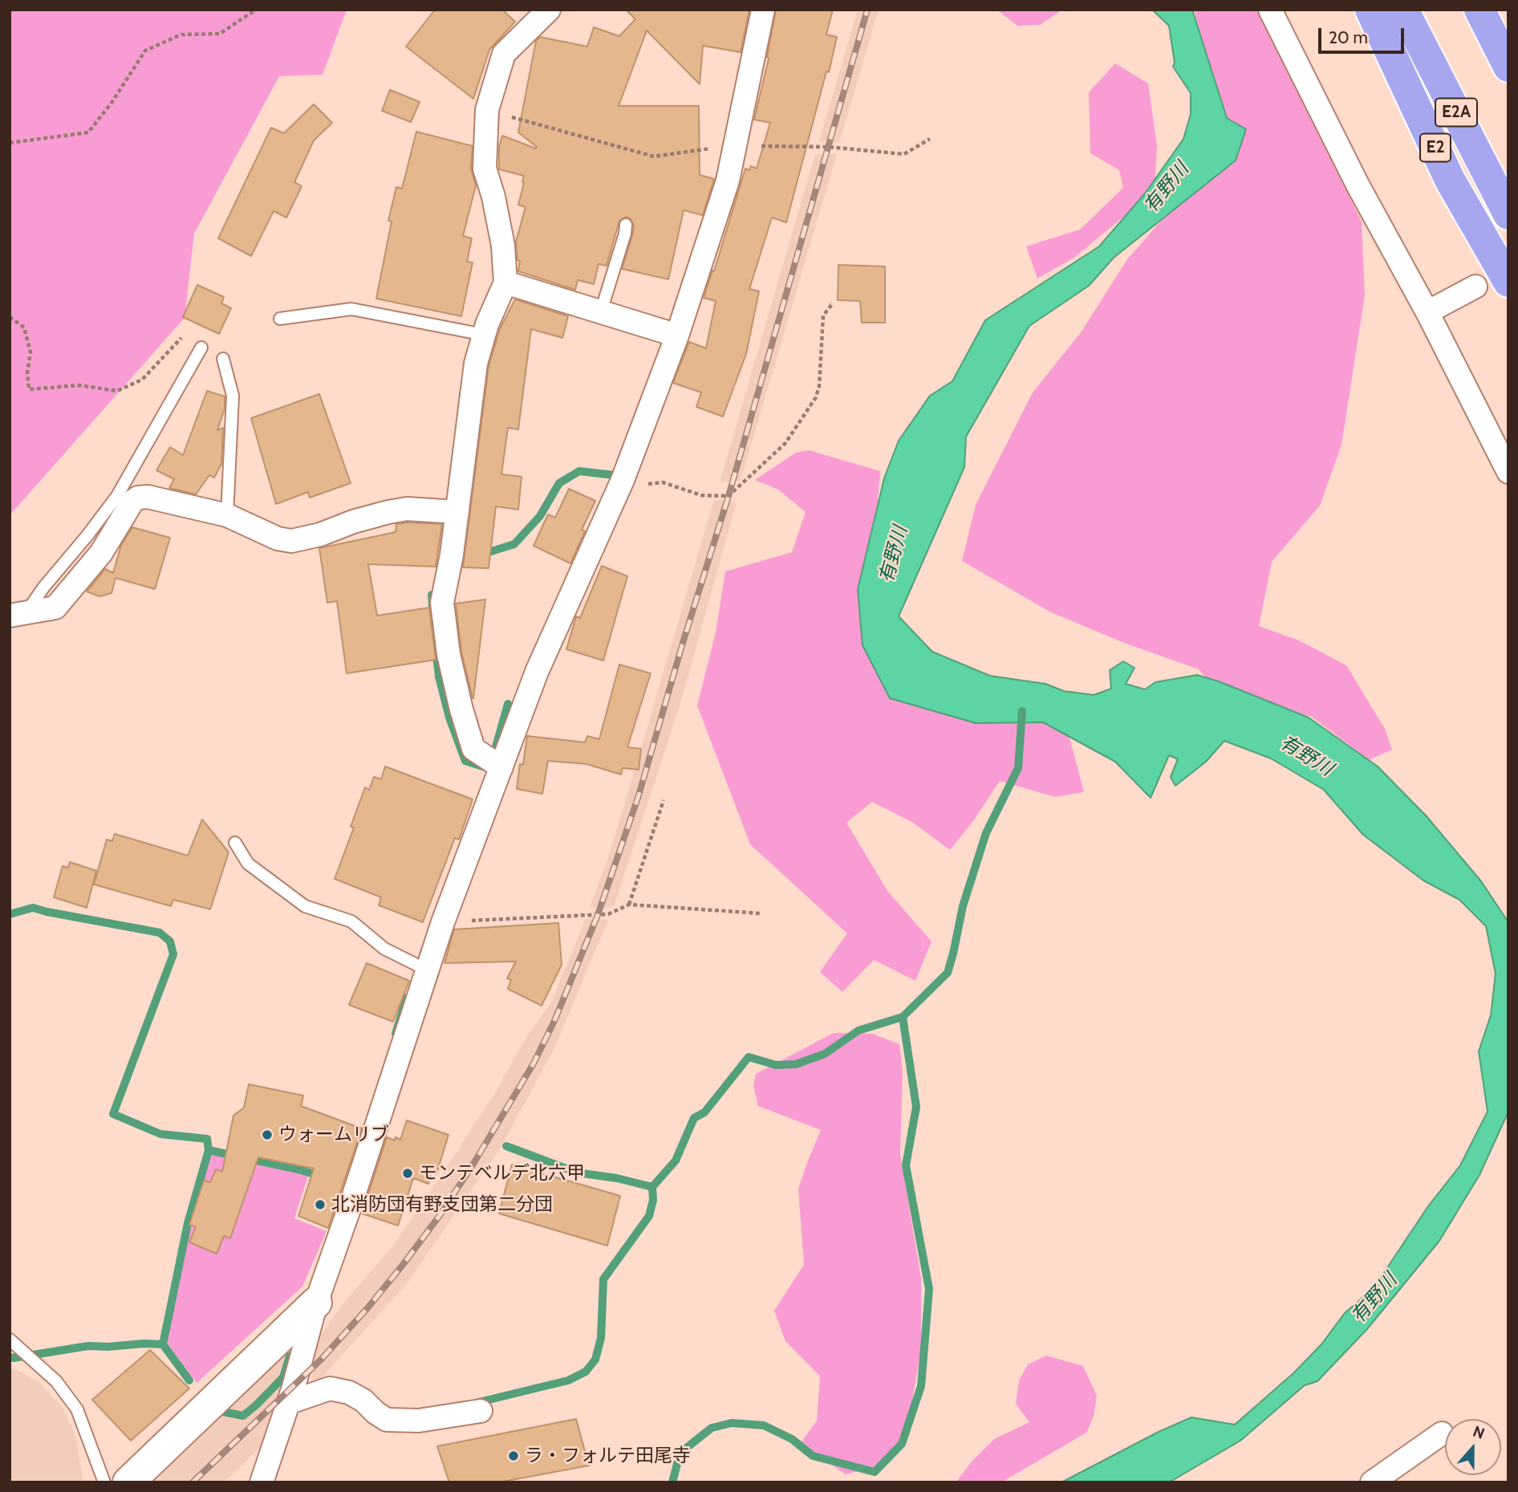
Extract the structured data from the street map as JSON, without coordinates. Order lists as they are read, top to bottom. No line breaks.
{"streets":{"highway":["E2A","E2"]},"water":["有野川"],"places":["ウォームリブ","モンテベルデ北六甲","北消防団有野支団第二分団","ラ・フォルテ田尾寺"],"scale_bar":"20 m","north":"top"}
